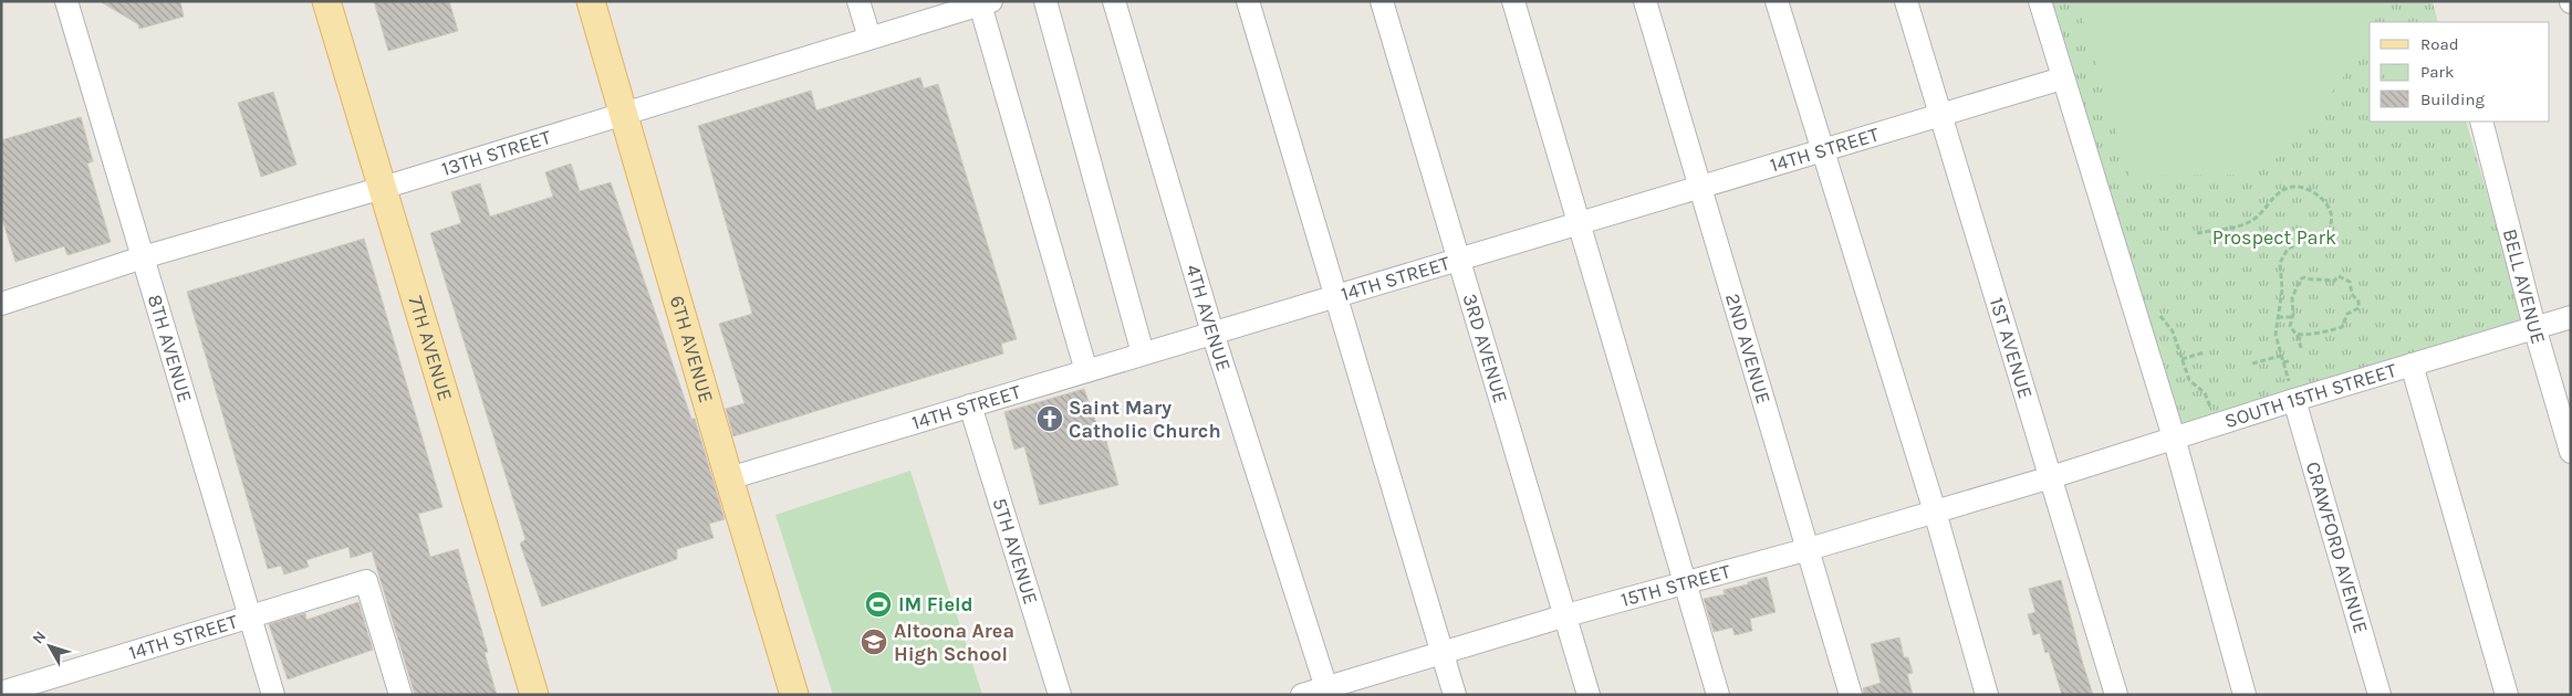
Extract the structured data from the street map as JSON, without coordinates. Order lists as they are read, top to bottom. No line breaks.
{"streets":{"main road":["7TH AVENUE","6TH AVENUE"],"street":["14TH STREET","13TH STREET","BELL AVENUE","4TH AVENUE","8TH AVENUE","3RD AVENUE","2ND AVENUE","1ST AVENUE","SOUTH 15TH STREET","CRAWFORD AVENUE","5TH AVENUE","15TH STREET"]},"crossings":[["14TH STREET","4TH AVENUE"],["14TH STREET","8TH AVENUE"],["14TH STREET","6TH AVENUE"],["14TH STREET","3RD AVENUE"],["14TH STREET","2ND AVENUE"],["14TH STREET","1ST AVENUE"],["14TH STREET","5TH AVENUE"],["13TH STREET","8TH AVENUE"],["13TH STREET","7TH AVENUE"],["13TH STREET","6TH AVENUE"],["BELL AVENUE","SOUTH 15TH STREET"],["4TH AVENUE","15TH STREET"],["3RD AVENUE","15TH STREET"],["2ND AVENUE","15TH STREET"],["1ST AVENUE","SOUTH 15TH STREET"],["1ST AVENUE","15TH STREET"],["SOUTH 15TH STREET","CRAWFORD AVENUE"],["SOUTH 15TH STREET","15TH STREET"]],"parks":["Prospect Park"],"places":{"church":["Saint Mary Catholic Church"],"sports":["IM Field"],"school or university":["Altoona Area High School"]},"legend":["Road","Park","Building"],"north":"top left"}
